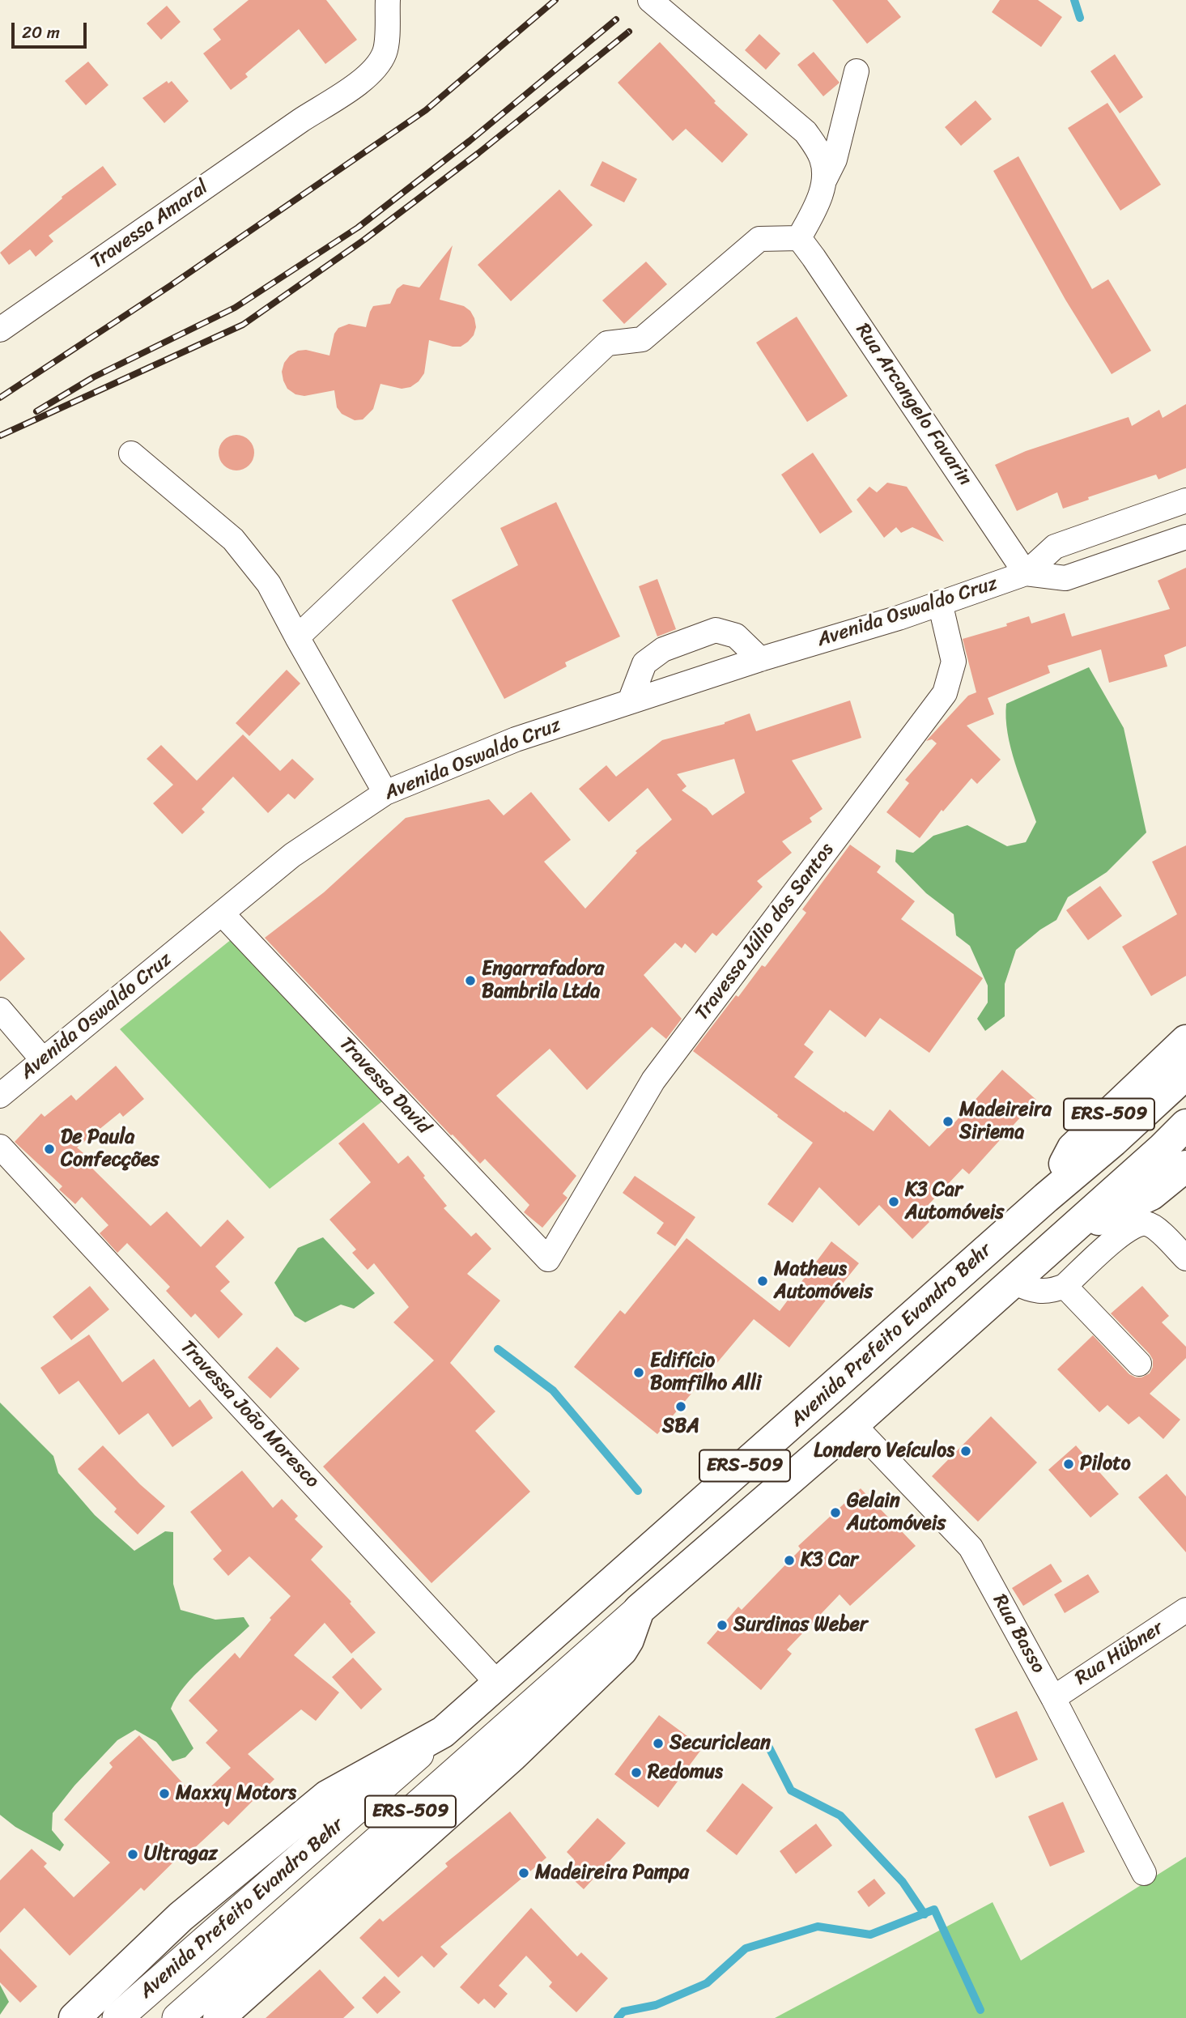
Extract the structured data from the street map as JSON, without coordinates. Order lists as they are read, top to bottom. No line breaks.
{"streets":{"highway":["ERS-509","Avenida Prefeito Evandro Behr"],"street":["Travessa Amaral","Rua Arcangelo Favarin","Avenida Oswaldo Cruz","Travessa Júlio dos Santos","Travessa David","Travessa João Moresco","Rua Basso","Rua Hübner"]},"crossings":[["Rua Arcangelo Favarin","Avenida Oswaldo Cruz"],["Avenida Oswaldo Cruz","Travessa Júlio dos Santos"],["Avenida Oswaldo Cruz","Travessa David"],["Travessa Júlio dos Santos","Travessa David"],["ERS-509","Avenida Prefeito Evandro Behr"],["Avenida Prefeito Evandro Behr","Travessa João Moresco"],["Avenida Prefeito Evandro Behr","Rua Basso"],["Rua Basso","Rua Hübner"]],"places":["Engarrafadora Bambrila Ltda","Madeireira Siriema","De Paula Confecções","K3 Car Automóveis","Matheus Automóveis","Edifício Bomfilho Alli","SBA","Londero Veículos","Piloto","Gelain Automóveis","K3 Car","Surdinas Weber","Securiclean","Redomus","Maxxy Motors","Ultragaz","Madeireira Pampa"],"scale_bar":"20 m"}
